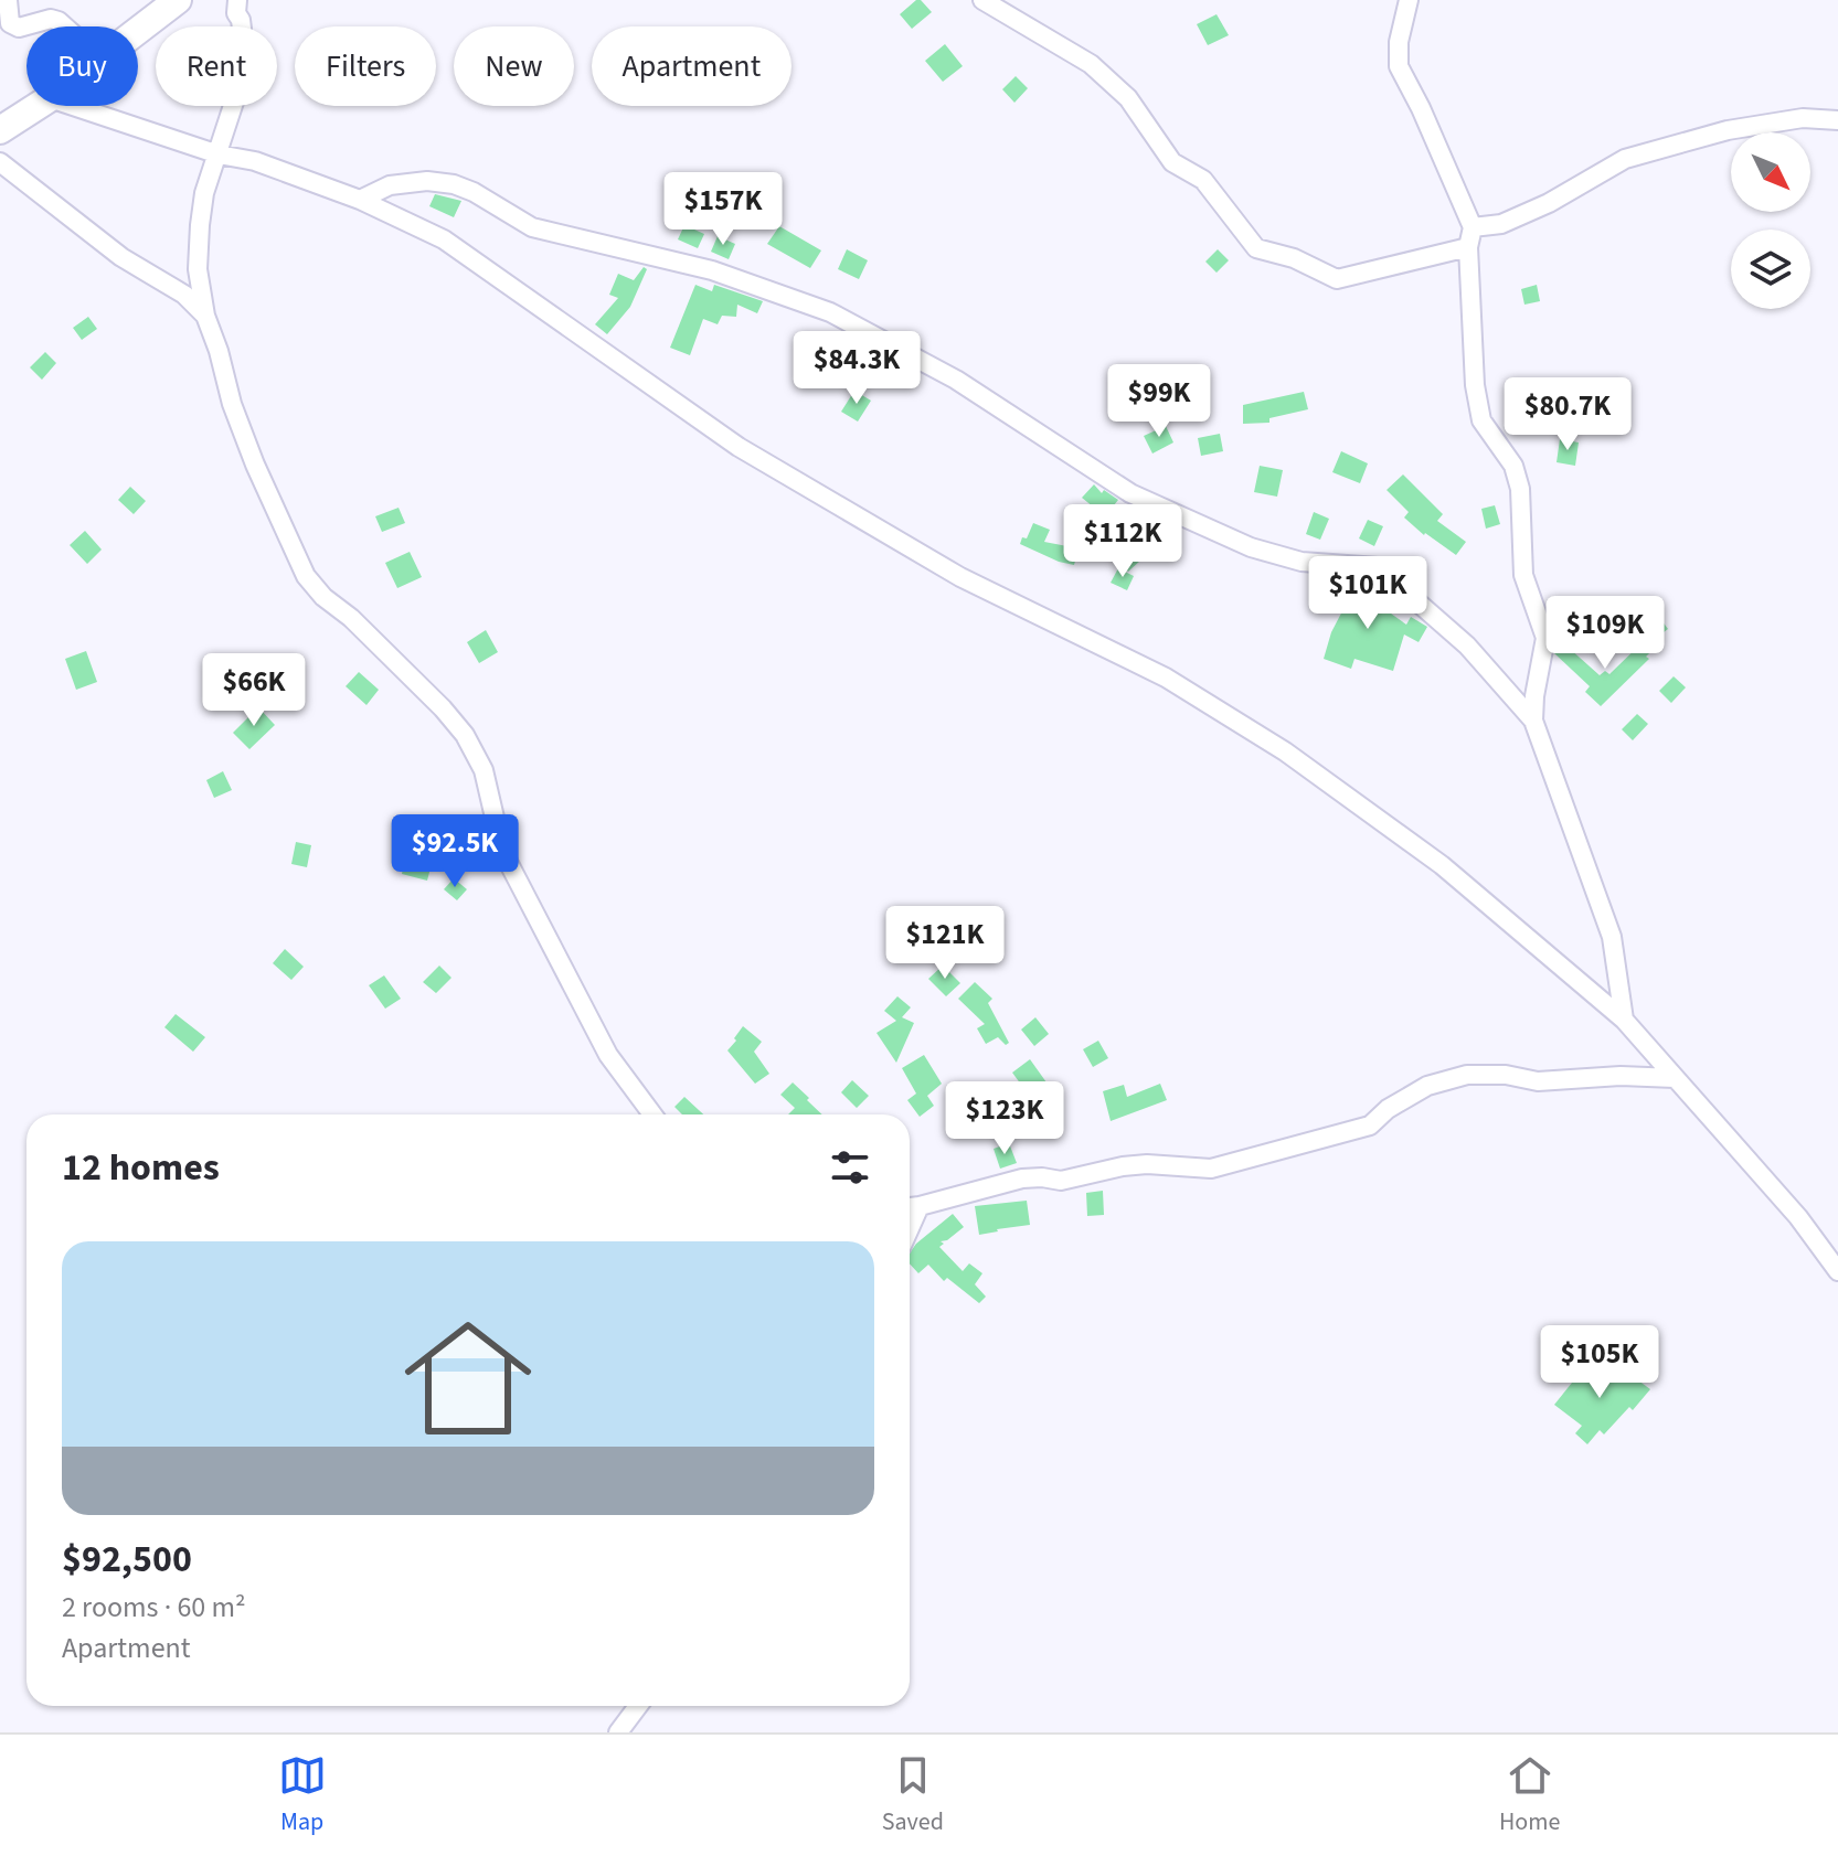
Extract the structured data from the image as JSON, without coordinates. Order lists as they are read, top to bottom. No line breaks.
{"north":"bottom right","page":{"chip":["Buy","Rent","Filters","New","Apartment"],"price":["$157K","$84.3K","$99K","$80.7K","$112K","$101K","$109K","$66K","$92.5K","$121K","$123K","$105K"],"heading":"12 homes","list":[{"name":"$92,500","note":"2 rooms · 60 m² · Apartment"}],"tabs":["Map","Saved","Home"]}}
